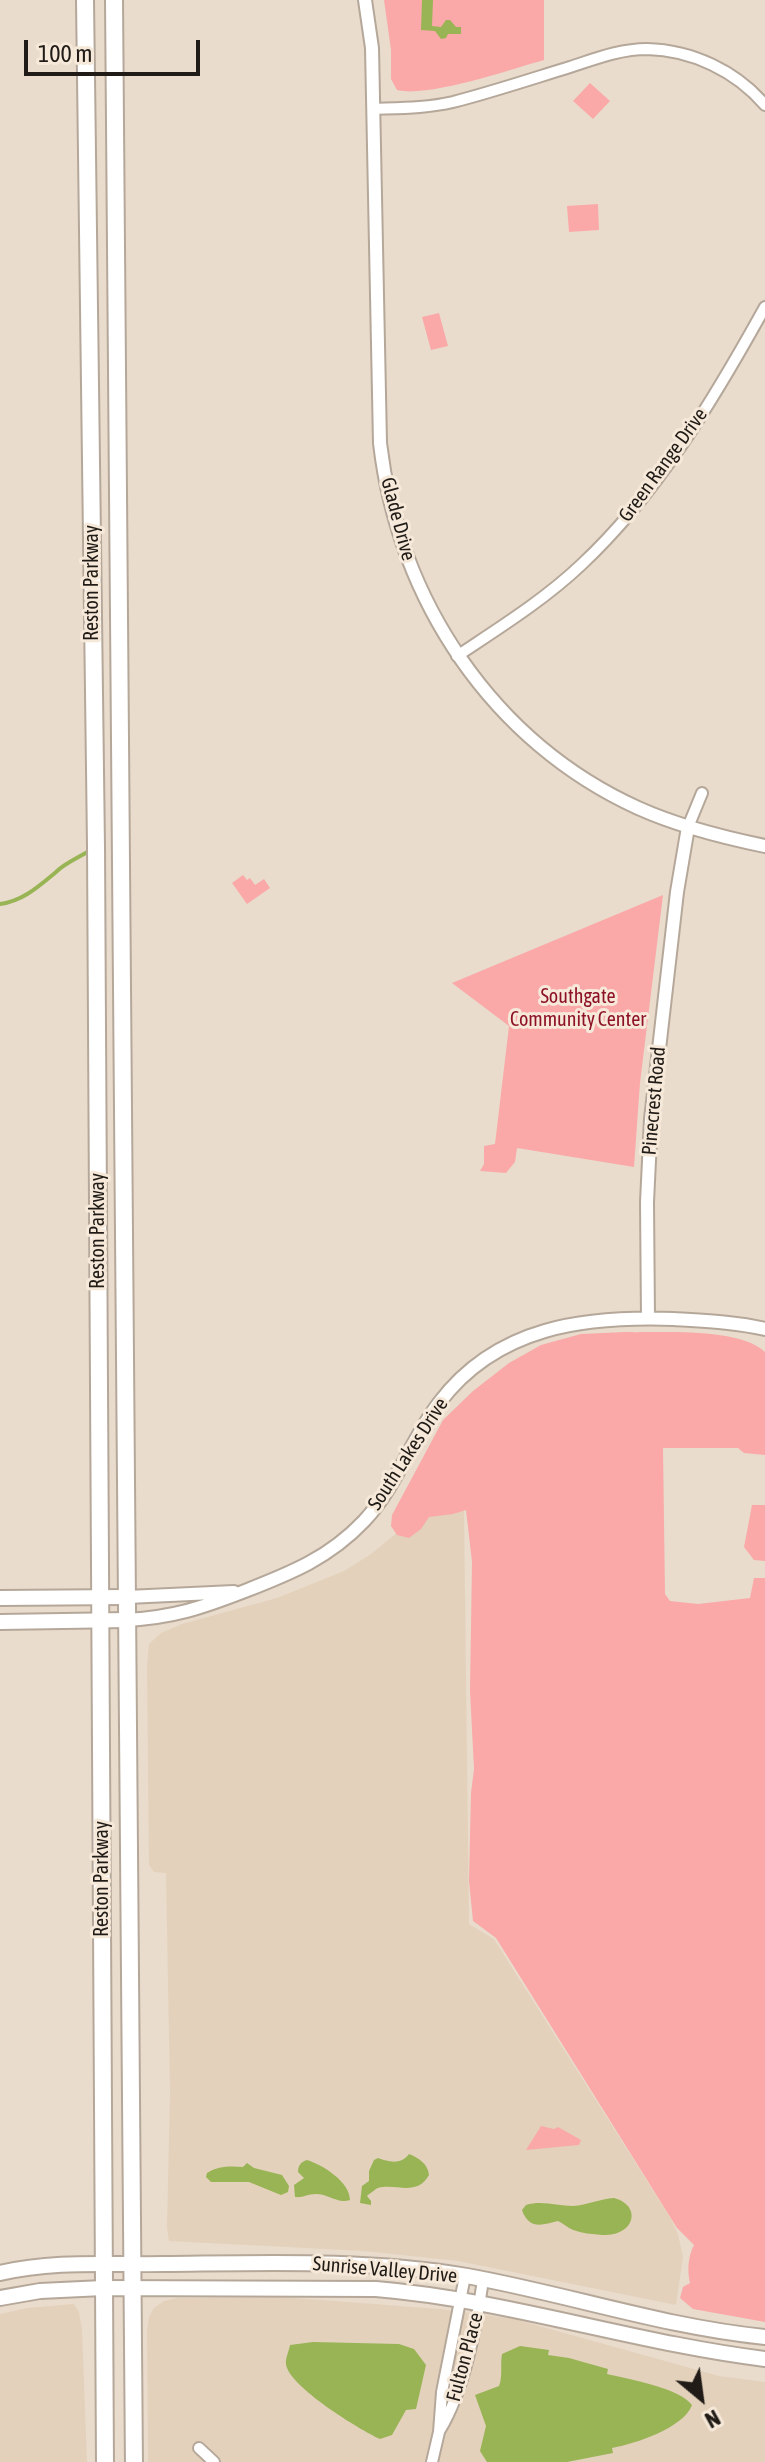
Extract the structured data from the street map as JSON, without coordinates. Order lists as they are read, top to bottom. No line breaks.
{"streets":{"main road":["Reston Parkway","South Lakes Drive","Sunrise Valley Drive"],"street":["Green Range Drive","Glade Drive","Pinecrest Road","Fulton Place"]},"crossings":[["Green Range Drive","Glade Drive"],["Glade Drive","Pinecrest Road"],["Reston Parkway","South Lakes Drive"],["Reston Parkway","Sunrise Valley Drive"],["Pinecrest Road","South Lakes Drive"],["Sunrise Valley Drive","Fulton Place"]],"parks":["Southgate Community Center"],"scale_bar":"100 m","north":"bottom right"}
